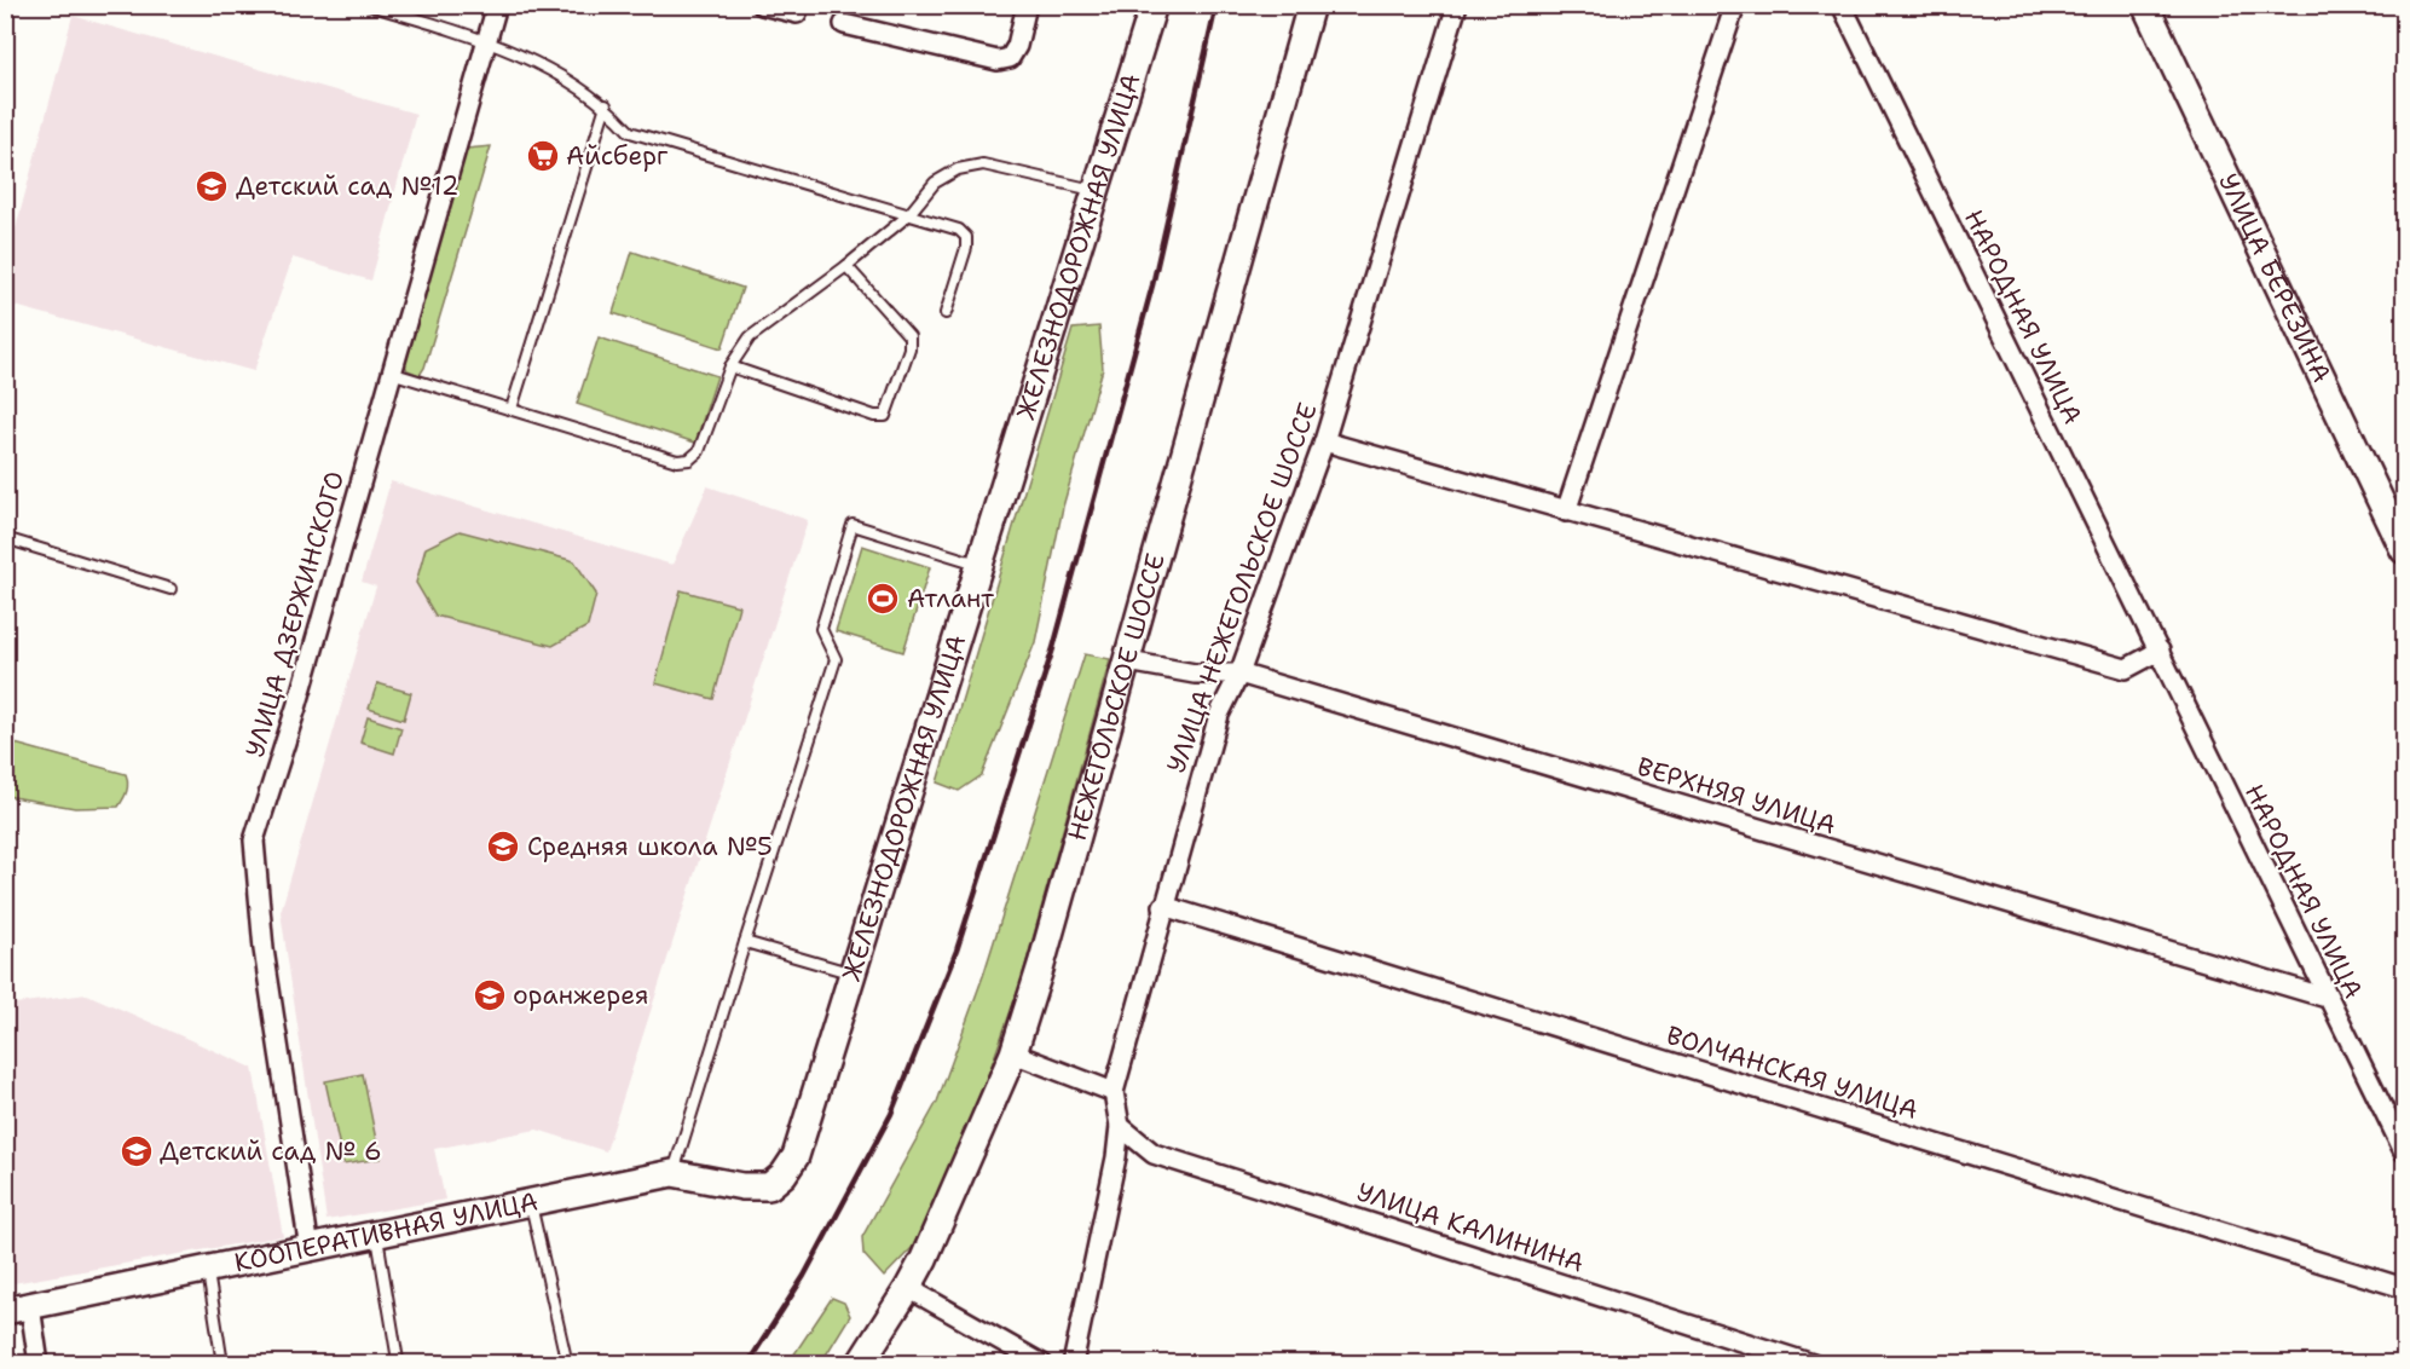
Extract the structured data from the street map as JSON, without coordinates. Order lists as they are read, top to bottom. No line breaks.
{"streets":{"street":["ЖЕЛЕЗНОДОРОЖНАЯ УЛИЦА","УЛИЦА БЕРЕЗИНА","НАРОДНАЯ УЛИЦА","УЛИЦА НЕЖЕГОЛЬСКОЕ ШОССЕ","УЛИЦА ДЗЕРЖИНСКОГО","НЕЖЕГОЛЬСКОЕ ШОССЕ","ВЕРХНЯЯ УЛИЦА","ВОЛЧАНСКАЯ УЛИЦА","УЛИЦА КАЛИНИНА","КООПЕРАТИВНАЯ УЛИЦА"]},"crossings":[["ЖЕЛЕЗНОДОРОЖНАЯ УЛИЦА","КООПЕРАТИВНАЯ УЛИЦА"],["НАРОДНАЯ УЛИЦА","ВЕРХНЯЯ УЛИЦА"],["УЛИЦА НЕЖЕГОЛЬСКОЕ ШОССЕ","ВЕРХНЯЯ УЛИЦА"],["УЛИЦА НЕЖЕГОЛЬСКОЕ ШОССЕ","ВОЛЧАНСКАЯ УЛИЦА"],["УЛИЦА НЕЖЕГОЛЬСКОЕ ШОССЕ","УЛИЦА КАЛИНИНА"],["УЛИЦА ДЗЕРЖИНСКОГО","КООПЕРАТИВНАЯ УЛИЦА"],["НЕЖЕГОЛЬСКОЕ ШОССЕ","ВЕРХНЯЯ УЛИЦА"]],"places":{"supermarket":["Айсберг"],"school or university":["Детский сад №12","Средняя школа №5","оранжерея","Детский сад № 6"],"sports":["Атлант"]}}
